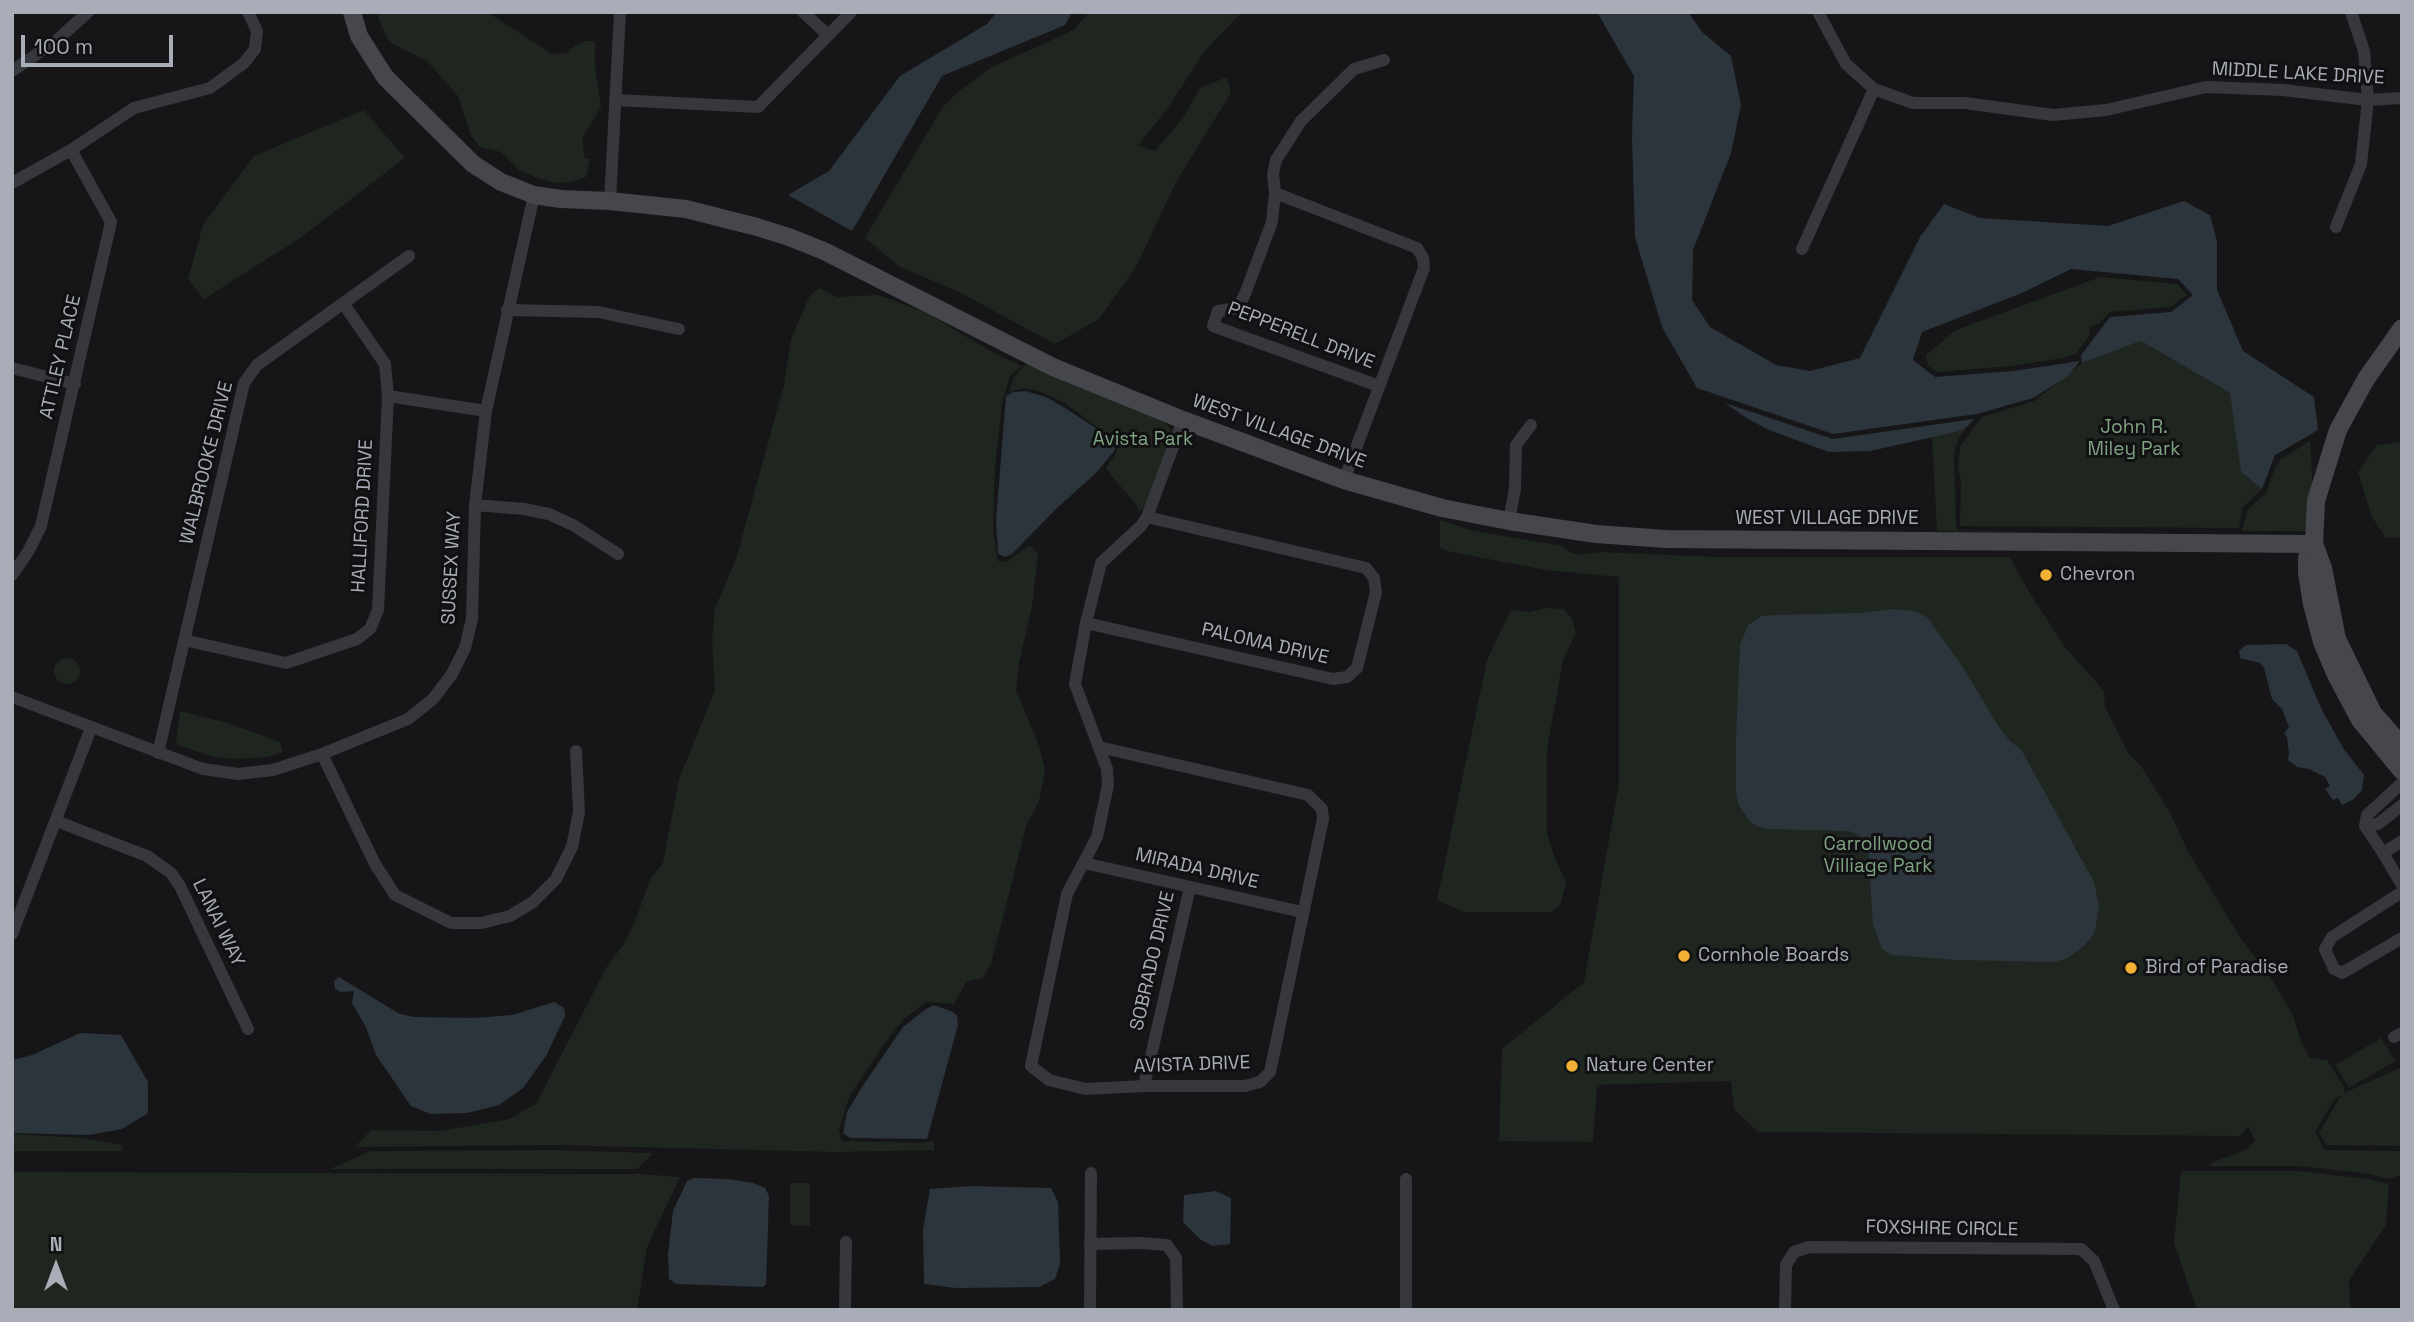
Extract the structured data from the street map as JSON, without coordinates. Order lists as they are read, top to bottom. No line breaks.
{"streets":{"street":["MIDDLE LAKE DRIVE","PEPPERELL DRIVE","ATTLEY PLACE","WEST VILLAGE DRIVE","WALBROOKE DRIVE","HALLIFORD DRIVE","SUSSEX WAY","PALOMA DRIVE","MIRADA DRIVE","LANAI WAY","SOBRADO DRIVE","AVISTA DRIVE","FOXSHIRE CIRCLE"]},"crossings":[["WEST VILLAGE DRIVE","SUSSEX WAY"],["WEST VILLAGE DRIVE","AVISTA DRIVE"],["WALBROOKE DRIVE","HALLIFORD DRIVE"],["WALBROOKE DRIVE","SUSSEX WAY"],["PALOMA DRIVE","AVISTA DRIVE"],["MIRADA DRIVE","SOBRADO DRIVE"],["MIRADA DRIVE","AVISTA DRIVE"],["SOBRADO DRIVE","AVISTA DRIVE"]],"parks":["John R. Miley Park","Avista Park","Carrollwood Villiage Park"],"places":["Chevron","Cornhole Boards","Bird of Paradise","Nature Center"],"scale_bar":"100 m","north":"top"}
